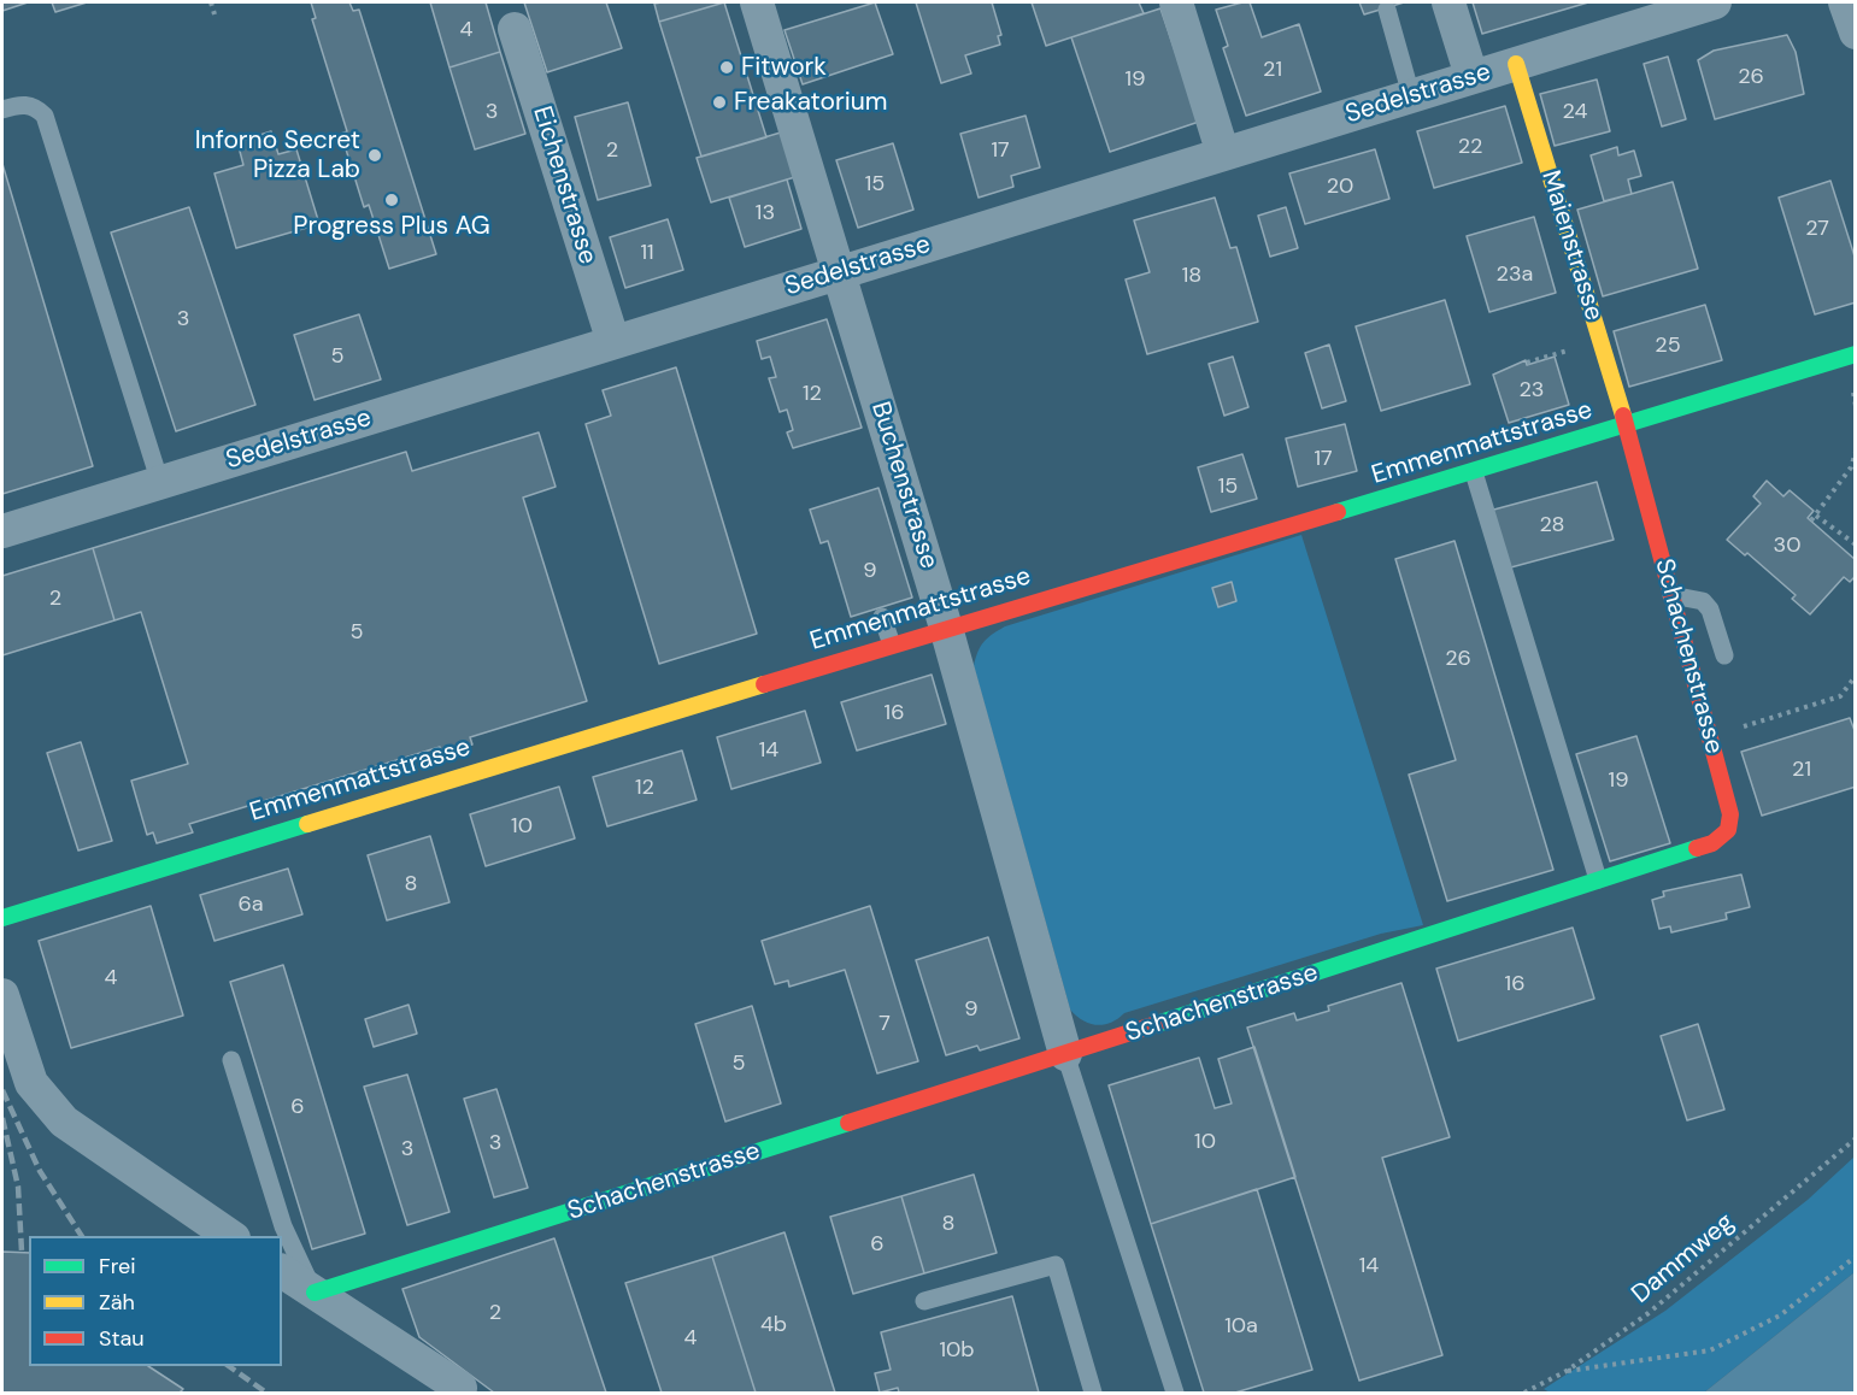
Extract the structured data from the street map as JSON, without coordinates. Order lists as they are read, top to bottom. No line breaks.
{"streets":{"street":["Sedelstrasse","Eichenstrasse","Maienstrasse","Emmenmattstrasse","Buchenstrasse","Schachenstrasse"],"path":["Dammweg"]},"crossings":[["Sedelstrasse","Eichenstrasse"],["Sedelstrasse","Maienstrasse"],["Sedelstrasse","Buchenstrasse"],["Maienstrasse","Emmenmattstrasse"],["Maienstrasse","Schachenstrasse"],["Emmenmattstrasse","Buchenstrasse"],["Emmenmattstrasse","Schachenstrasse"],["Buchenstrasse","Schachenstrasse"]],"places":["Fitwork","Freakatorium","Inforno Secret Pizza Lab","Progress Plus AG"],"house_numbers":["4","21","26","19","3","24","22","2","17","15","20","13","27","11","23a","18","3","25","5","23","12","17","15","28","30","9","2","5","26","16","14","21","19","12","10","8","6a","4","16","9","7","5","6","10","3","3","8","6","14","2","4b","10a","4","10b"],"legend":["Frei","Zäh","Stau"]}
